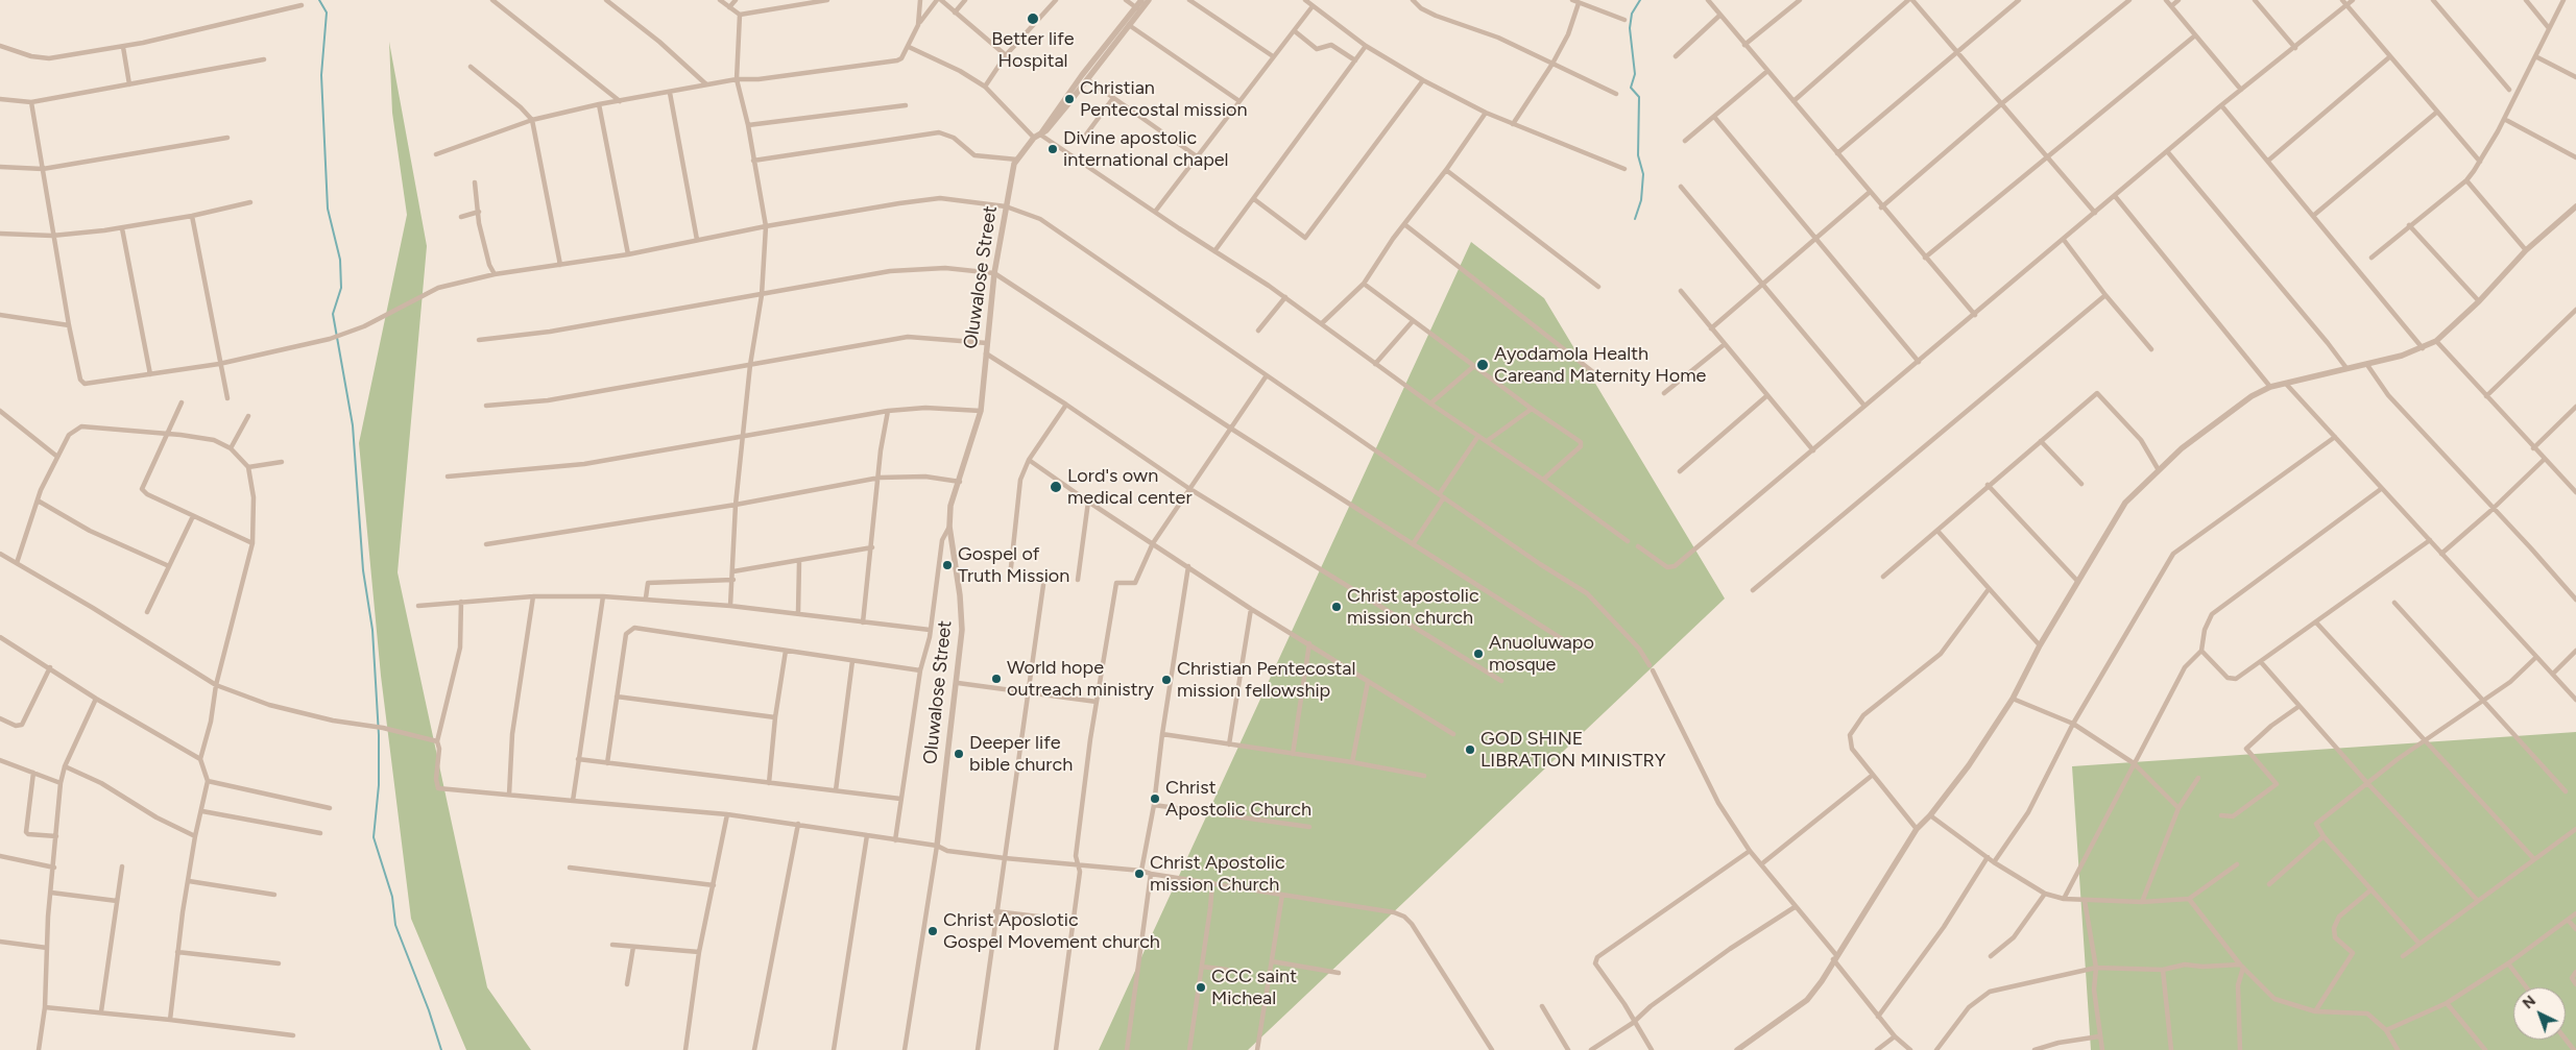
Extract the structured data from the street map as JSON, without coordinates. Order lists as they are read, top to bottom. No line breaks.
{"streets":{"street":["Oluwalose Street"]},"places":["Better life Hospital","Christian Pentecostal mission","Divine apostolic international chapel","Ayodamola Health Careand Maternity Home","Lord's own medical center","Gospel of Truth Mission","Christ apostolic mission church","Anuoluwapo mosque","World hope outreach ministry","Christian Pentecostal mission fellowship","GOD SHINE LIBRATION MINISTRY","Deeper life bible church","Christ Apostolic Church","Christ Apostolic mission Church","Christ Aposlotic Gospel Movement church","CCC saint Micheal"],"north":"top left"}
